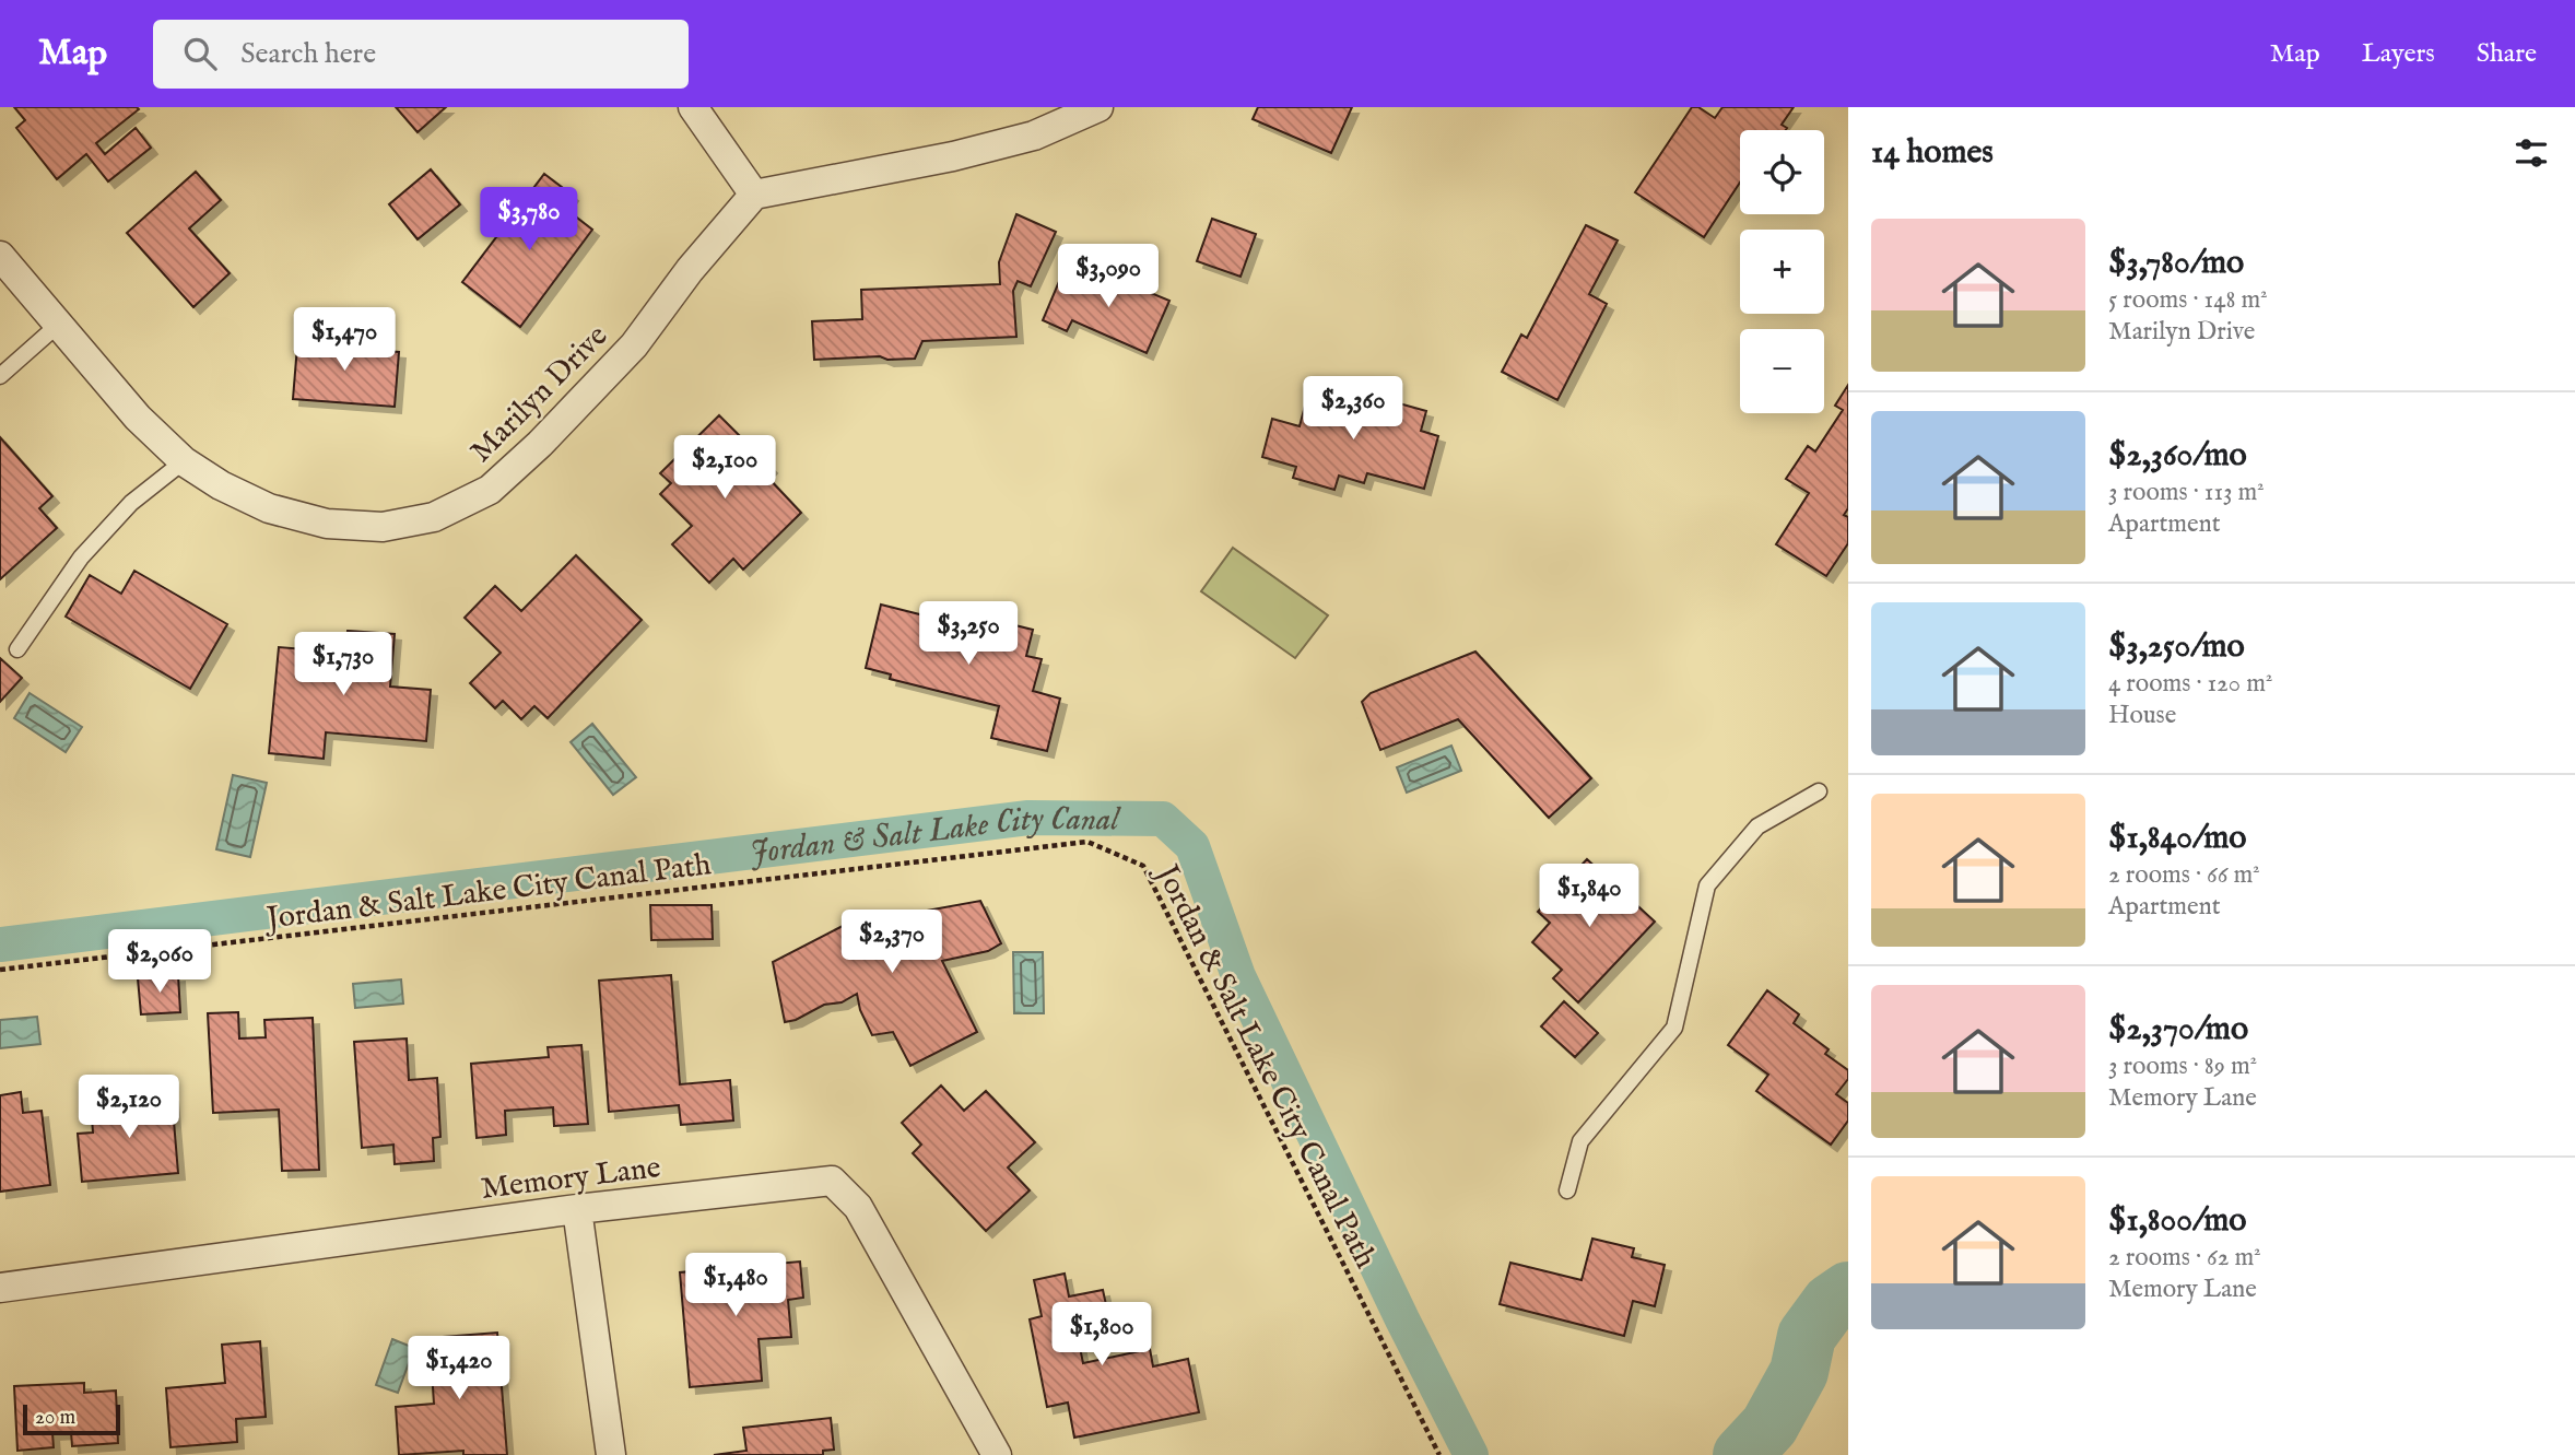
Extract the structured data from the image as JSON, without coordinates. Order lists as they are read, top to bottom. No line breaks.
{"streets":{"street":["Marilyn Drive","Memory Lane"],"path":["Jordan & Salt Lake City Canal Path"]},"water":["Jordan & Salt Lake City Canal"],"scale_bar":"20 m","page":{"header":"Map","search":"Search here","nav":["Map","Layers","Share"],"heading":"14 homes","map_buttons":["+","−"],"price":["$3,780","$3,090","$1,470","$2,360","$2,100","$3,250","$1,730","$1,840","$2,370","$2,060","$2,120","$1,480","$1,800","$1,420"],"list":[{"name":"$3,780/mo","note":"5 rooms · 148 m² · Marilyn Drive"},{"name":"$2,360/mo","note":"3 rooms · 113 m² · Apartment"},{"name":"$3,250/mo","note":"4 rooms · 120 m² · House"},{"name":"$1,840/mo","note":"2 rooms · 66 m² · Apartment"},{"name":"$2,370/mo","note":"3 rooms · 89 m² · Memory Lane"},{"name":"$1,800/mo","note":"2 rooms · 62 m² · Memory Lane"}],"scale":"20 m"}}
